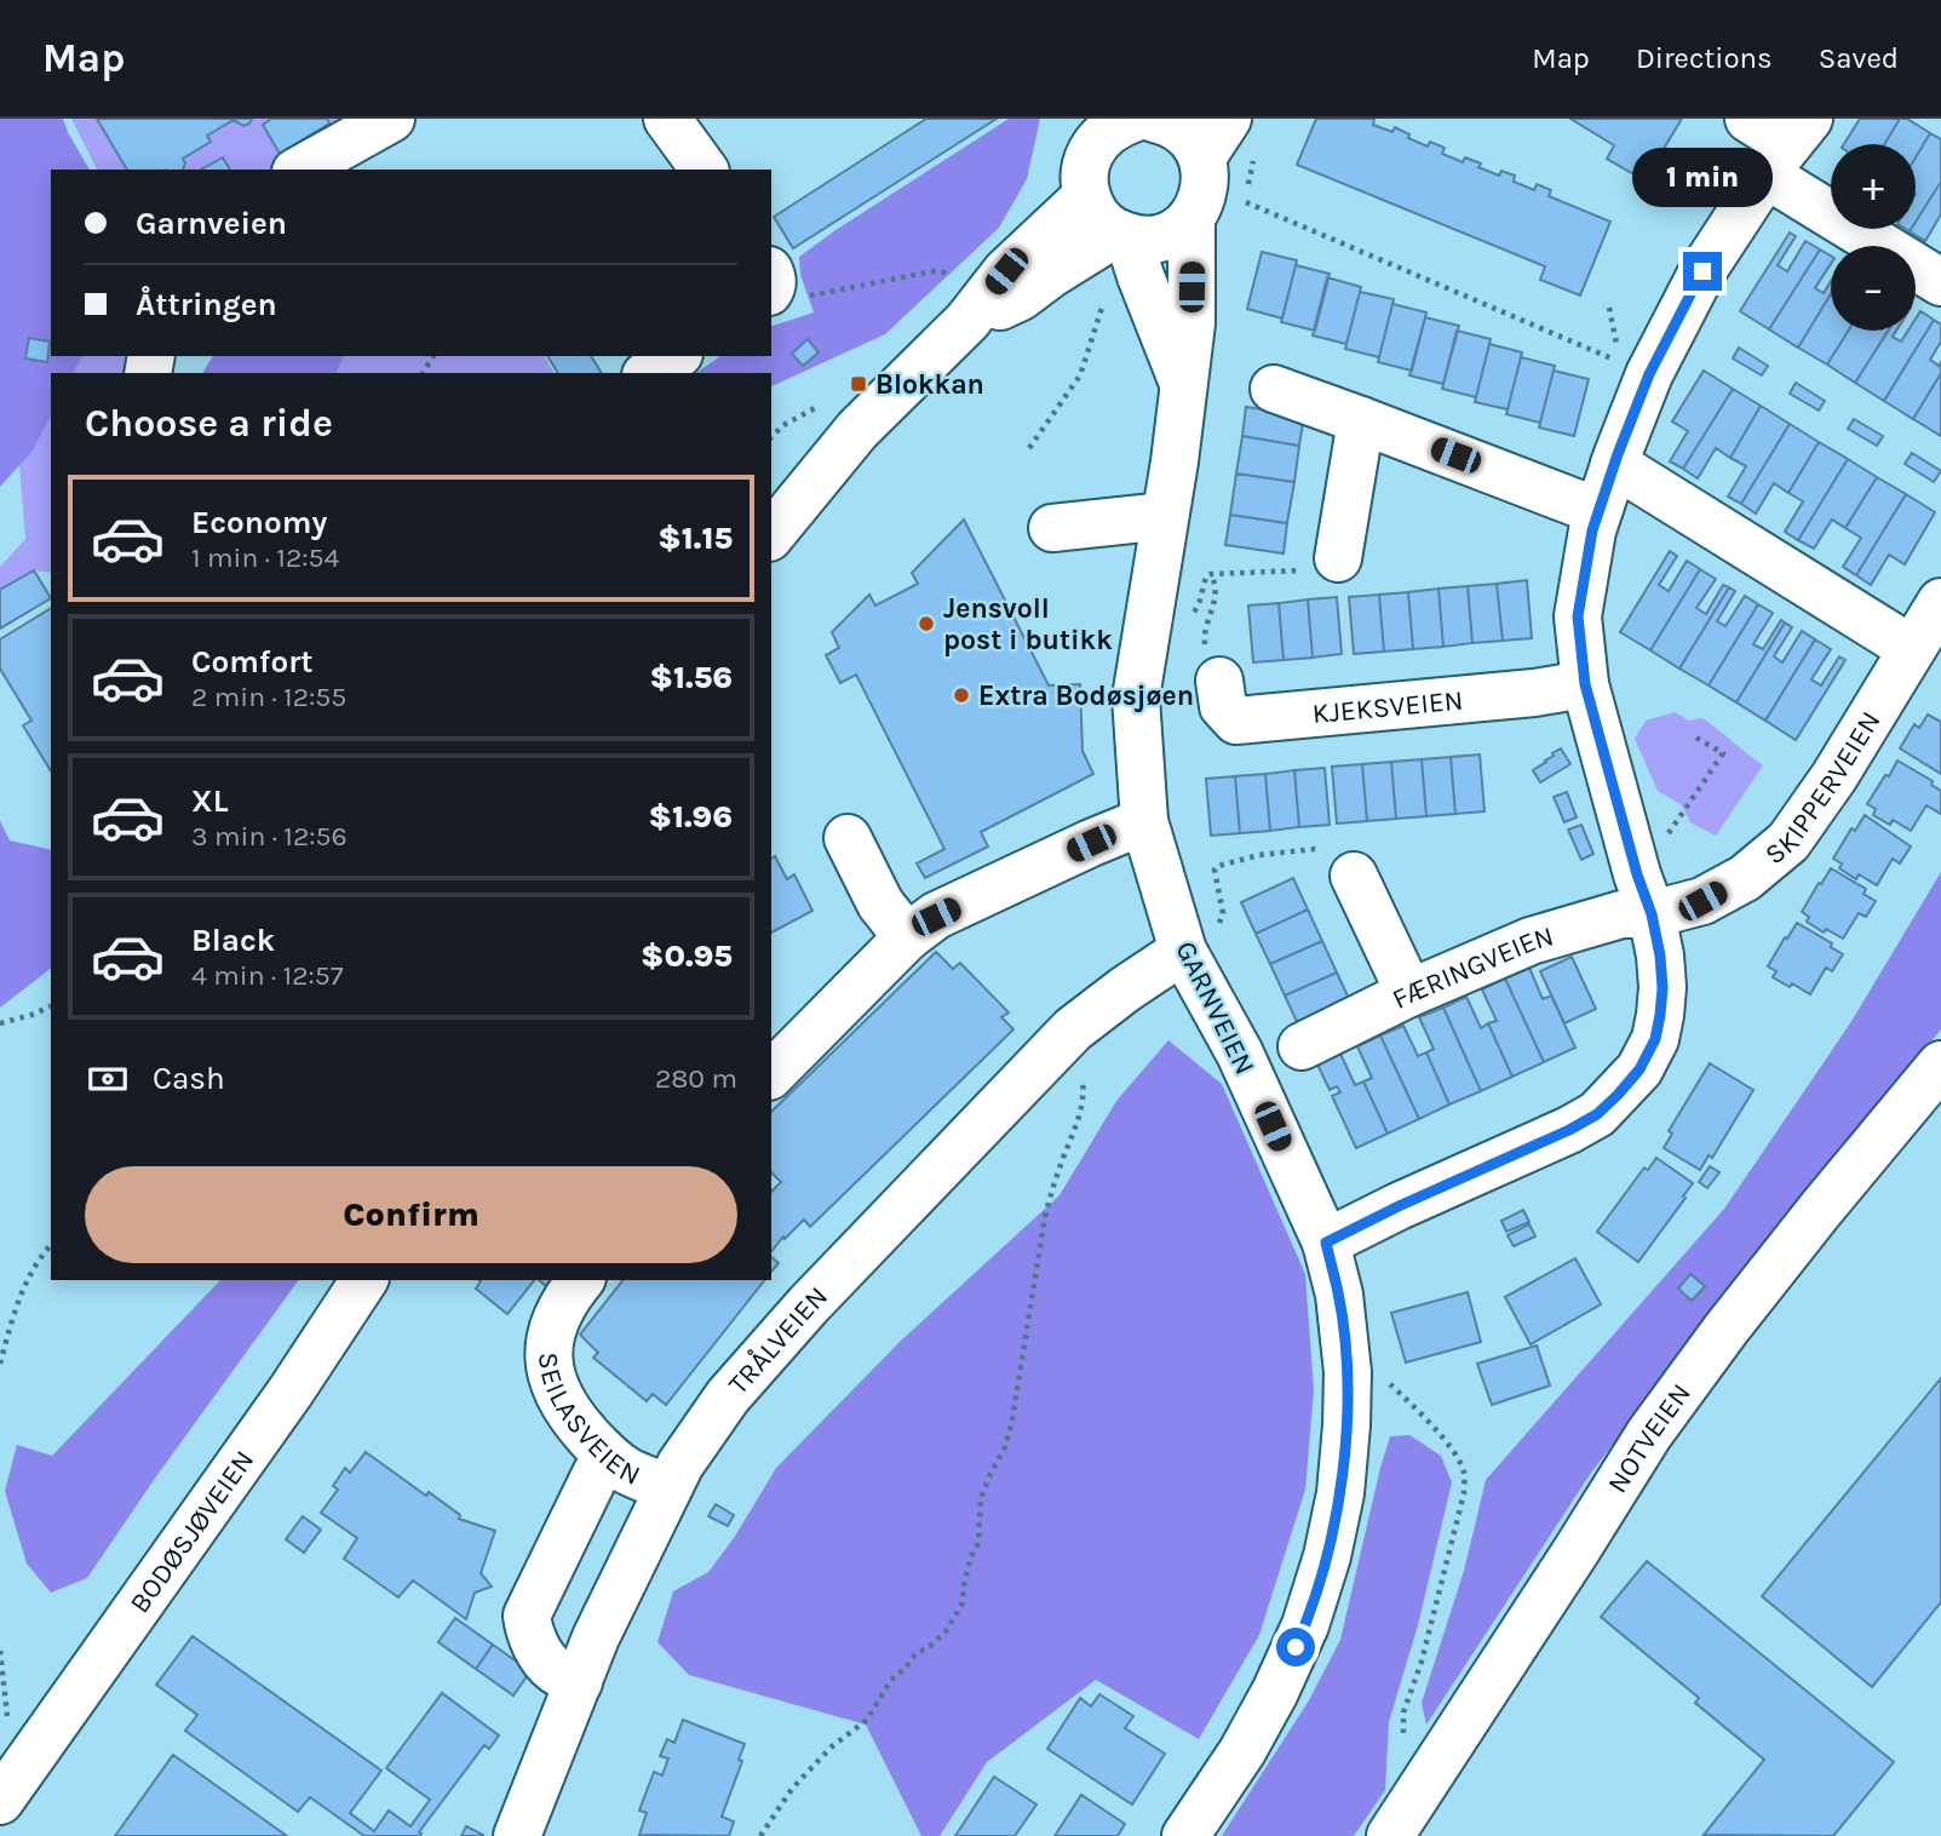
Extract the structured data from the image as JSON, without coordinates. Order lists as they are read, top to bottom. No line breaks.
{"streets":{"street":["KJEKSVEIEN","SKIPPERVEIEN","FÆRINGVEIEN","GARNVEIEN","TRÅLVEIEN","SEILASVEIEN","NOTVEIEN","BODØSJØVEIEN"]},"crossings":[["SKIPPERVEIEN","FÆRINGVEIEN"],["GARNVEIEN","TRÅLVEIEN"],["TRÅLVEIEN","SEILASVEIEN"]],"places":{"transit":["Blokkan"],"other":["Jensvoll post i butikk","Extra Bodøsjøen"]},"page":{"header":"Map","nav":["Map","Directions","Saved"],"map_buttons":["+","−"],"bubble":"1 min","banner":["Garnveien","Åttringen"],"heading":"Choose a ride","list":[{"name":"Economy","note":"1 min · 12:54","value":"$1.15"},{"name":"Comfort","note":"2 min · 12:55","value":"$1.56"},{"name":"XL","note":"3 min · 12:56","value":"$1.96"},{"name":"Black","note":"4 min · 12:57","value":"$0.95"}],"pay":["Cash","280 m"],"buttons":"Confirm"}}
